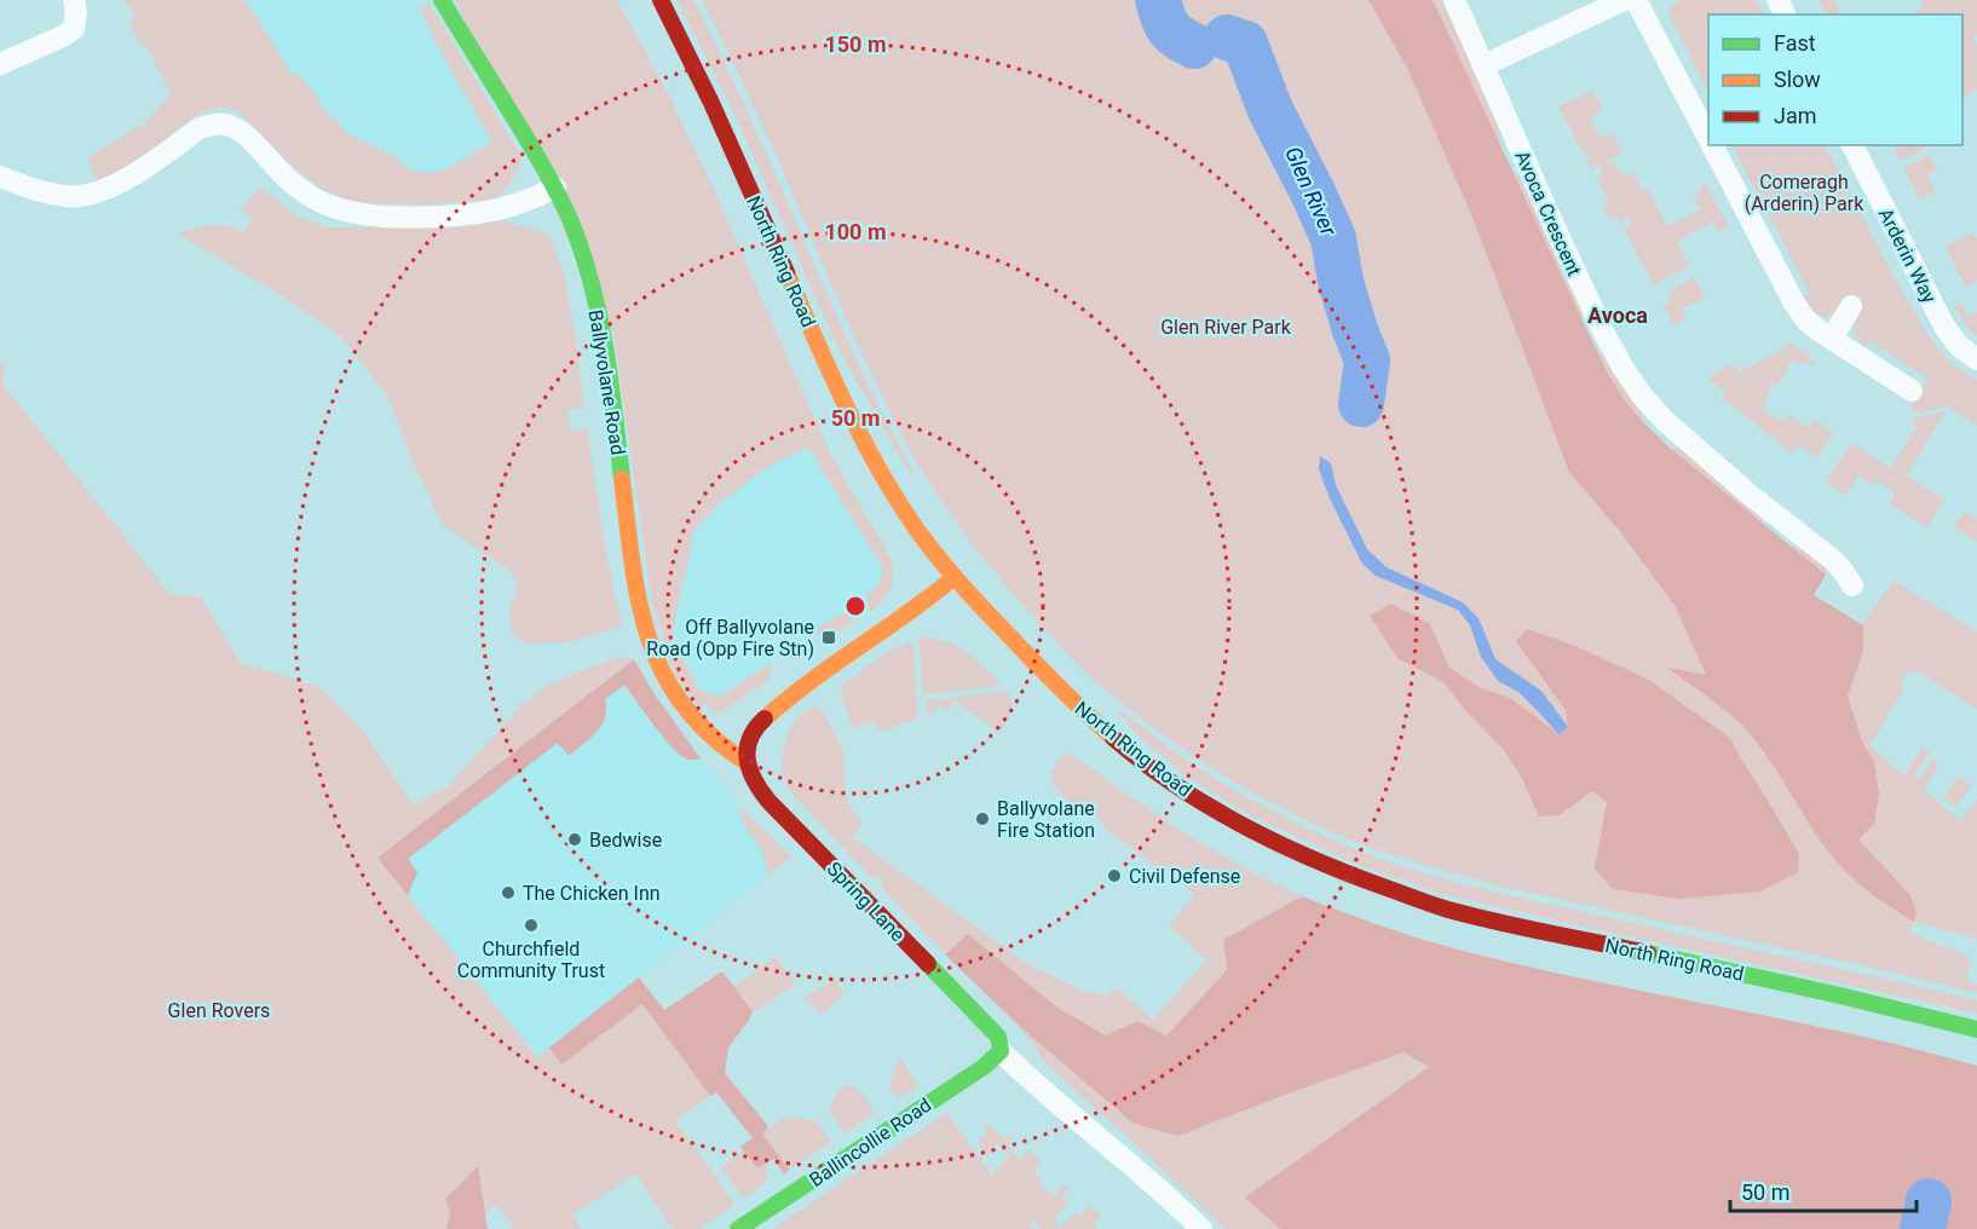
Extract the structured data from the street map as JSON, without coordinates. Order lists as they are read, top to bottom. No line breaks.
{"streets":{"street":["Avoca Crescent","Arderin Way","North Ring Road","Ballyvolane Road","Spring Lane","Ballincollie Road"]},"crossings":[["Ballyvolane Road","Spring Lane"],["Spring Lane","Ballincollie Road"]],"districts":["Avoca"],"water":["Glen River"],"parks":["Comeragh (Arderin) Park","Glen River Park","Glen Rovers"],"places":{"transit":["Off Ballyvolane Road (Opp Fire Stn)"],"other":["Ballyvolane Fire Station","Bedwise","Civil Defense","The Chicken Inn","Churchfield Community Trust"]},"legend":["Fast","Slow","Jam"],"scale_bar":"50 m","rings":["150 m","100 m","50 m"]}
